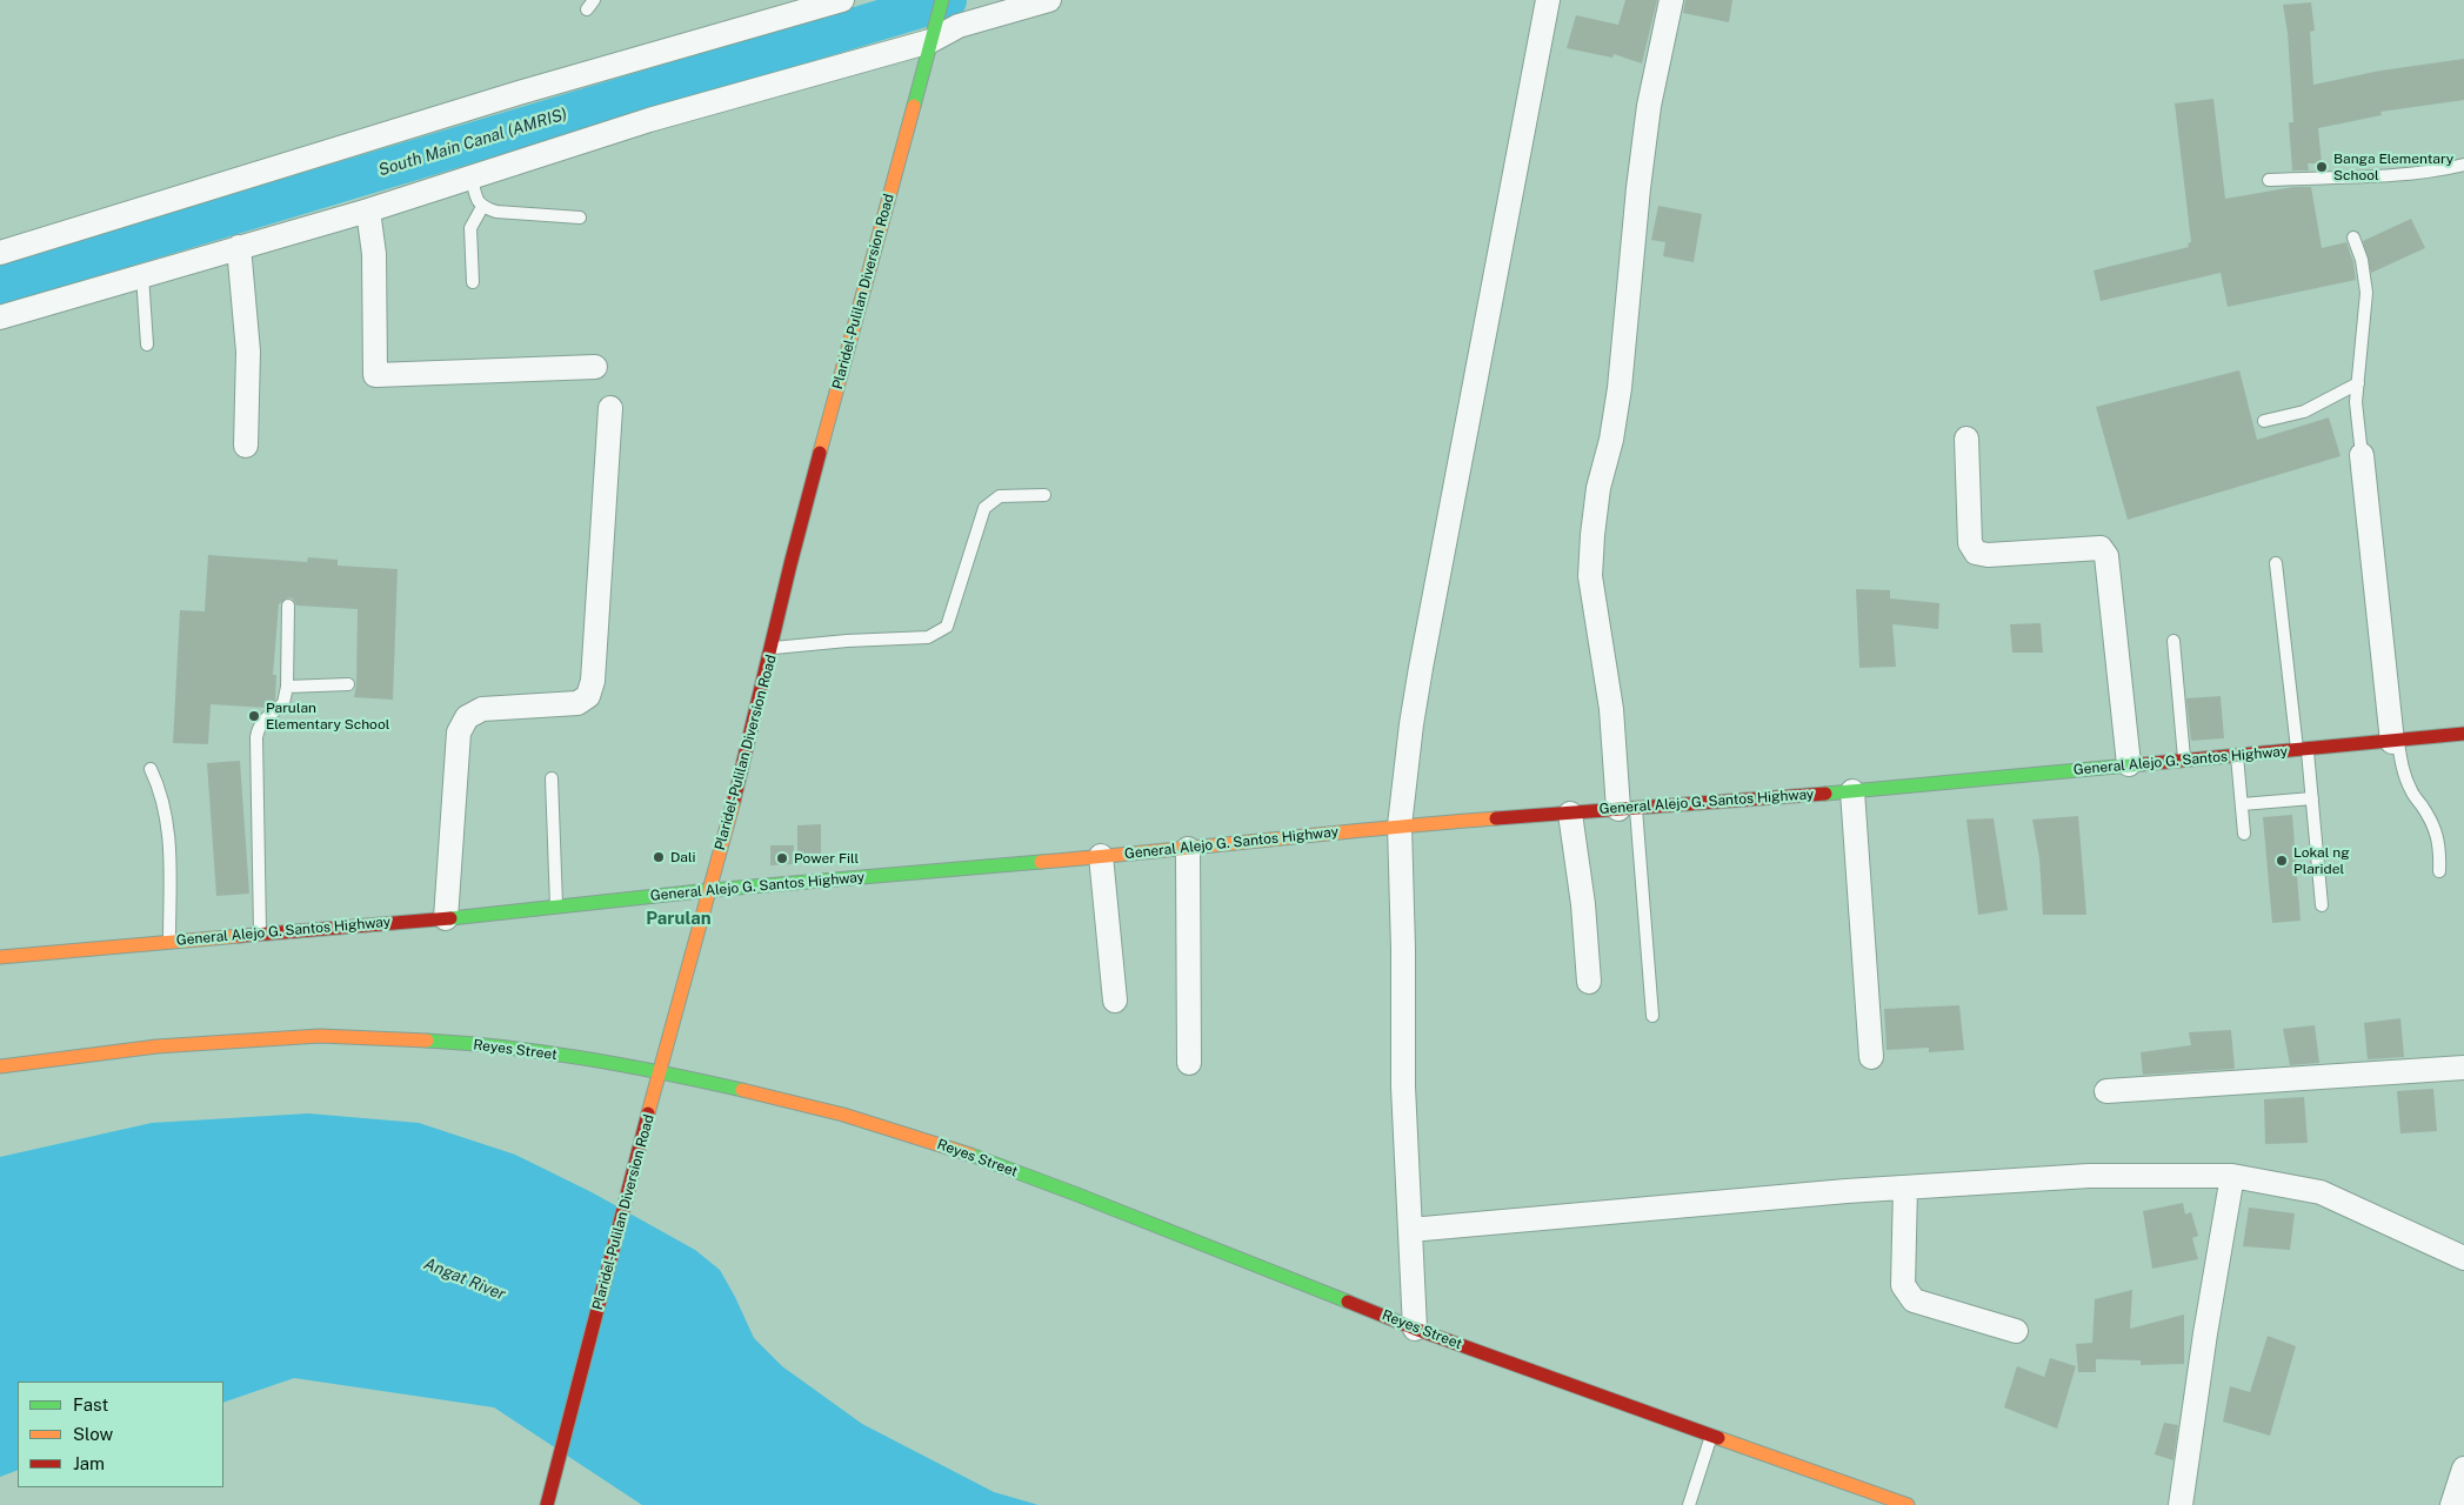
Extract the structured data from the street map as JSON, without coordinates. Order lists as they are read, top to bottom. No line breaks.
{"streets":{"main road":["Plaridel-Pulilan Diversion Road","General Alejo G. Santos Highway","Reyes Street"]},"crossings":[["Plaridel-Pulilan Diversion Road","General Alejo G. Santos Highway"],["Plaridel-Pulilan Diversion Road","Reyes Street"]],"districts":["Parulan"],"water":["South Main Canal (AMRIS)","Angat River"],"places":["Banga Elementary School","Parulan Elementary School","Dali","Power Fill","Lokal ng Plaridel"],"legend":["Fast","Slow","Jam"]}
